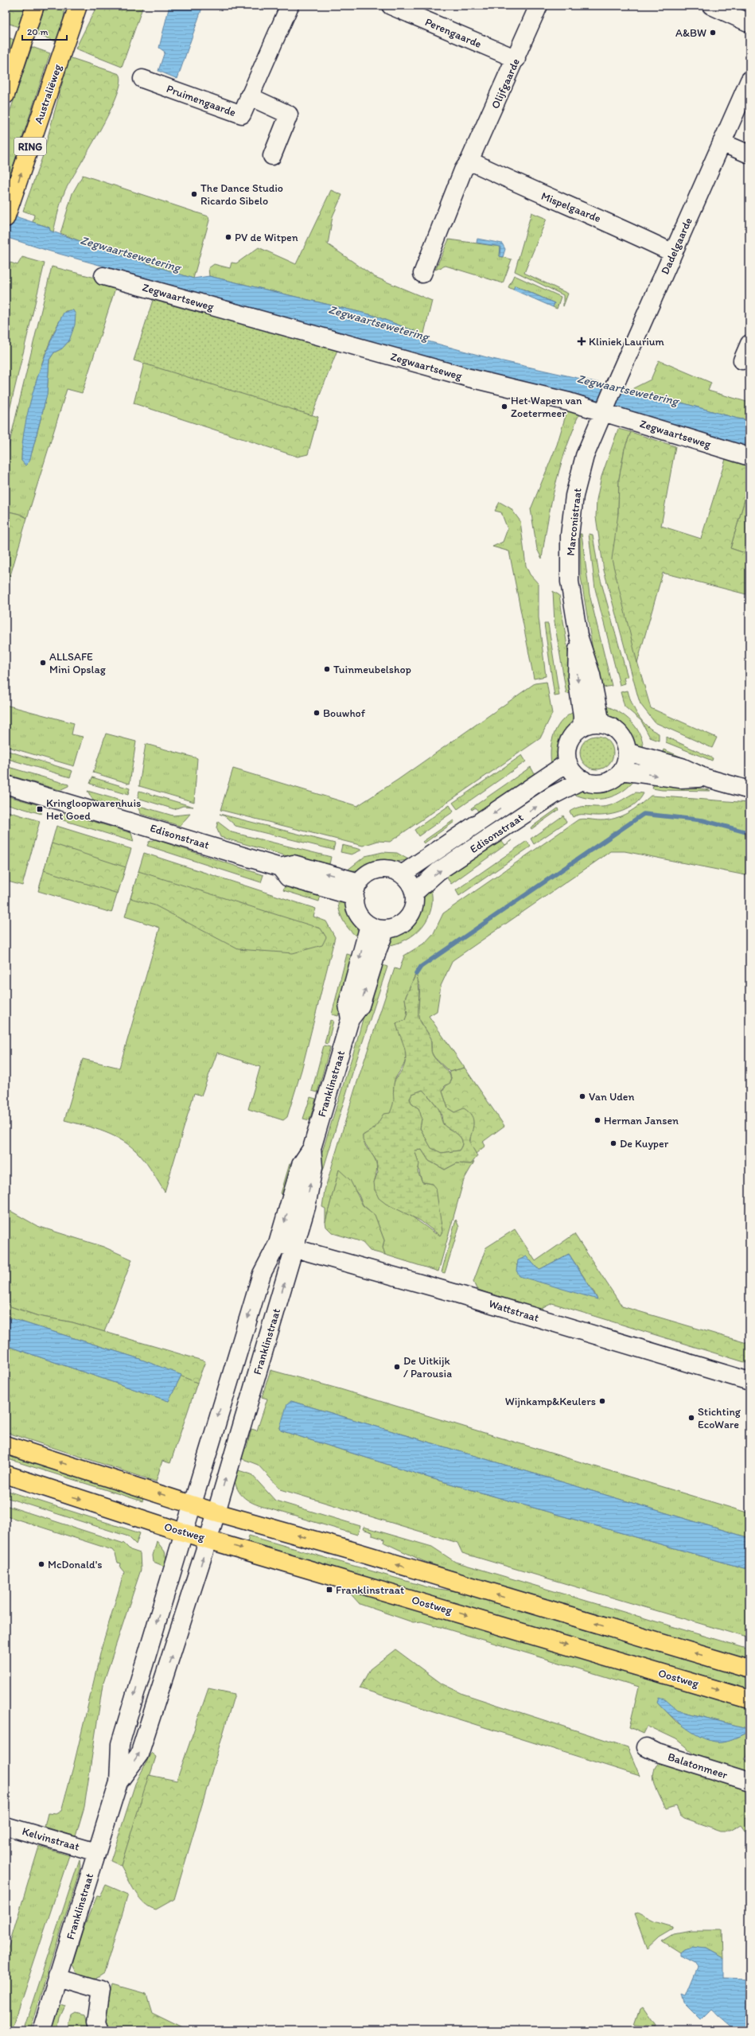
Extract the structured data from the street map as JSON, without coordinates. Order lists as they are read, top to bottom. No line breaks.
{"streets":{"main road":["Australiëweg","RING","Oostweg"],"street":["Perengaarde","Olijfgaarde","Pruimengaarde","Mispelgaarde","Dadelgaarde","Zegwaartseweg","Marconistraat","Edisonstraat","Franklinstraat","Wattstraat","Balatonmeer","Kelvinstraat"]},"crossings":[["Perengaarde","Olijfgaarde"],["Olijfgaarde","Mispelgaarde"],["Mispelgaarde","Dadelgaarde"],["Dadelgaarde","Zegwaartseweg"],["Dadelgaarde","Marconistraat"],["Zegwaartseweg","Marconistraat"],["Marconistraat","Edisonstraat"],["Edisonstraat","Franklinstraat"],["Franklinstraat","Wattstraat"],["Franklinstraat","Oostweg"],["Franklinstraat","Kelvinstraat"]],"water":["Zegwaartsewetering"],"places":{"other":["A&BW","The Dance Studio Ricardo Sibelo","PV de Witpen","Het Wapen van Zoetermeer","ALLSAFE Mini Opslag","Tuinmeubelshop","Bouwhof","Van Uden","Herman Jansen","De Kuyper","De Uitkijk / Parousia","Wijnkamp&Keulers","Stichting EcoWare","McDonald's"],"health":["Kliniek Laurium"],"transit":["Kringloopwarenhuis Het Goed","Franklinstraat"]},"scale_bar":"20 m"}
